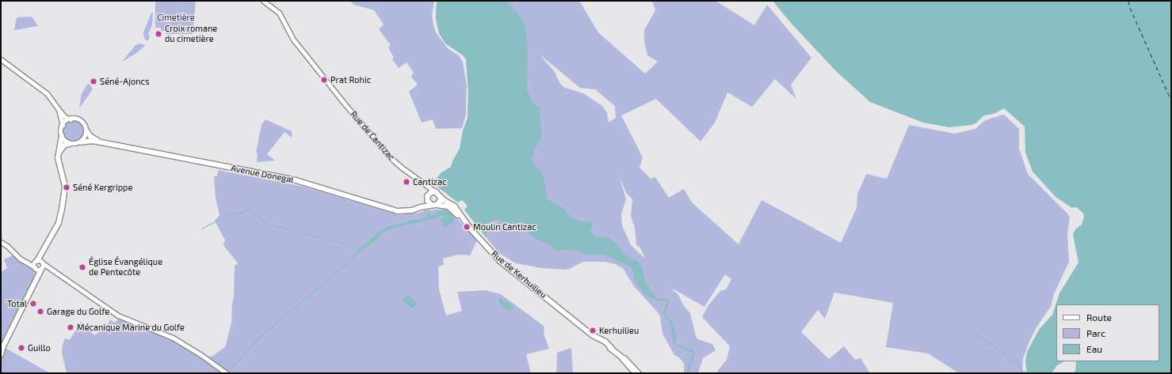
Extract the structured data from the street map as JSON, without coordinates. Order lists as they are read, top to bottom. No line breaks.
{"streets":{"main road":["Avenue Donegal","Rue de Kerhuilieu"],"street":["Rue de Cantizac"]},"crossings":[["Rue de Cantizac","Avenue Donegal"],["Rue de Cantizac","Rue de Kerhuilieu"],["Avenue Donegal","Rue de Kerhuilieu"]],"parks":["Cimetière"],"places":["Croix romane du cimetière","Prat Rohic","Séné-Ajoncs","Cantizac","Séné Kergrippe","Moulin Cantizac","Église Évangélique de Pentecôte","Total","Garage du Golfe","Mécanique Marine du Golfe","Kerhuilieu","Guillo"],"legend":["Route","Parc","Eau"]}
